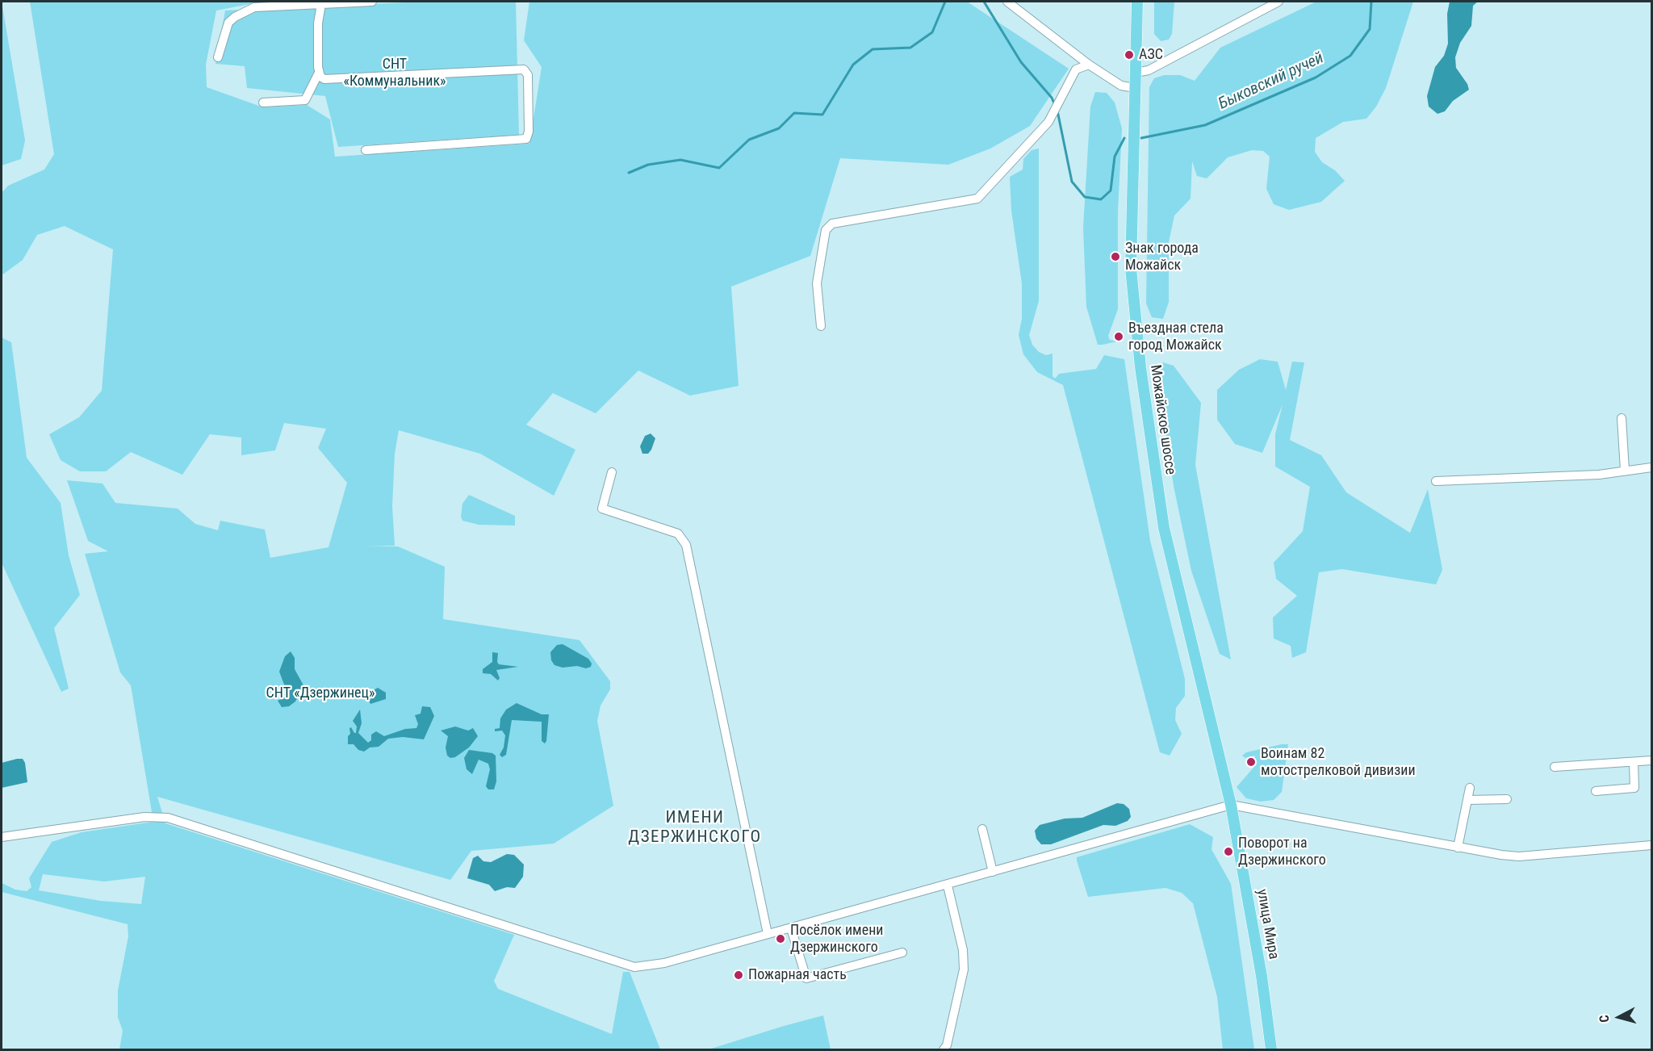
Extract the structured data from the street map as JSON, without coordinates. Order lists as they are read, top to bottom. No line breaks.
{"streets":{"main road":["Можайское шоссе","улица Мира"]},"crossings":[["Можайское шоссе","улица Мира"]],"districts":["ИМЕНИ ДЗЕРЖИНСКОГО"],"water":["Быковский ручей"],"parks":["СНТ «Коммунальник»","СНТ «Дзержинец»"],"places":["АЗС","Знак города Можайск","Въездная стела город Можайск","Воинам 82 мотострелковой дивизии","Поворот на Дзержинского","Посёлок имени Дзержинского","Пожарная часть"],"north":"left"}
